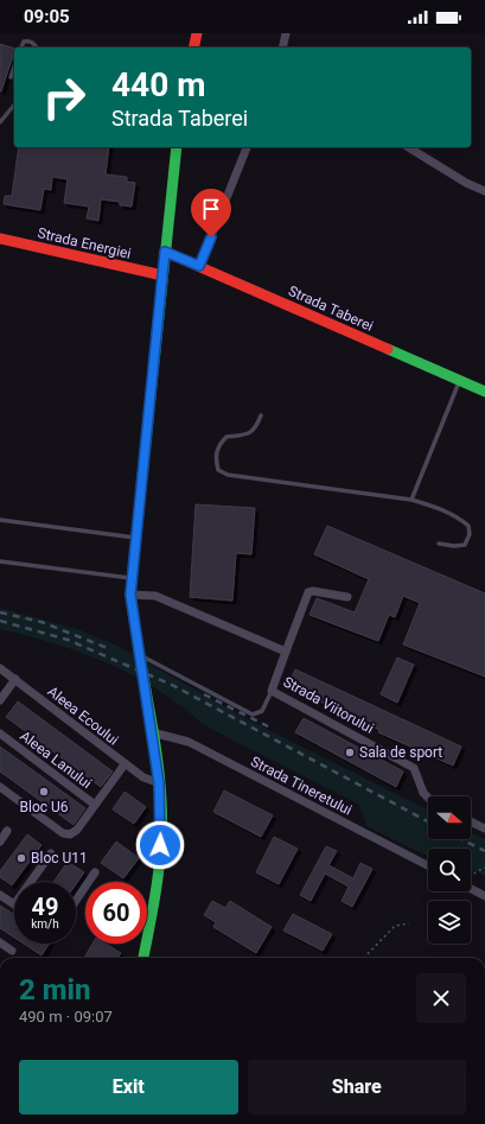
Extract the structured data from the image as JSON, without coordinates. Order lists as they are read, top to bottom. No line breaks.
{"streets":{"main road":["Strada Energiei","Strada Taberei"],"street":["Strada Viitorului","Aleea Ecoului","Aleea Lanului","Strada Tineretului"]},"places":["Sala de sport","Bloc U6","Bloc U11"],"north":"right","page":{"status":"09:05","turn":["440 m","Strada Taberei"],"speed":"49 km/h","limit":"60","heading":["2 min","490 m · 09:07"],"buttons":["Exit","Share"]}}
